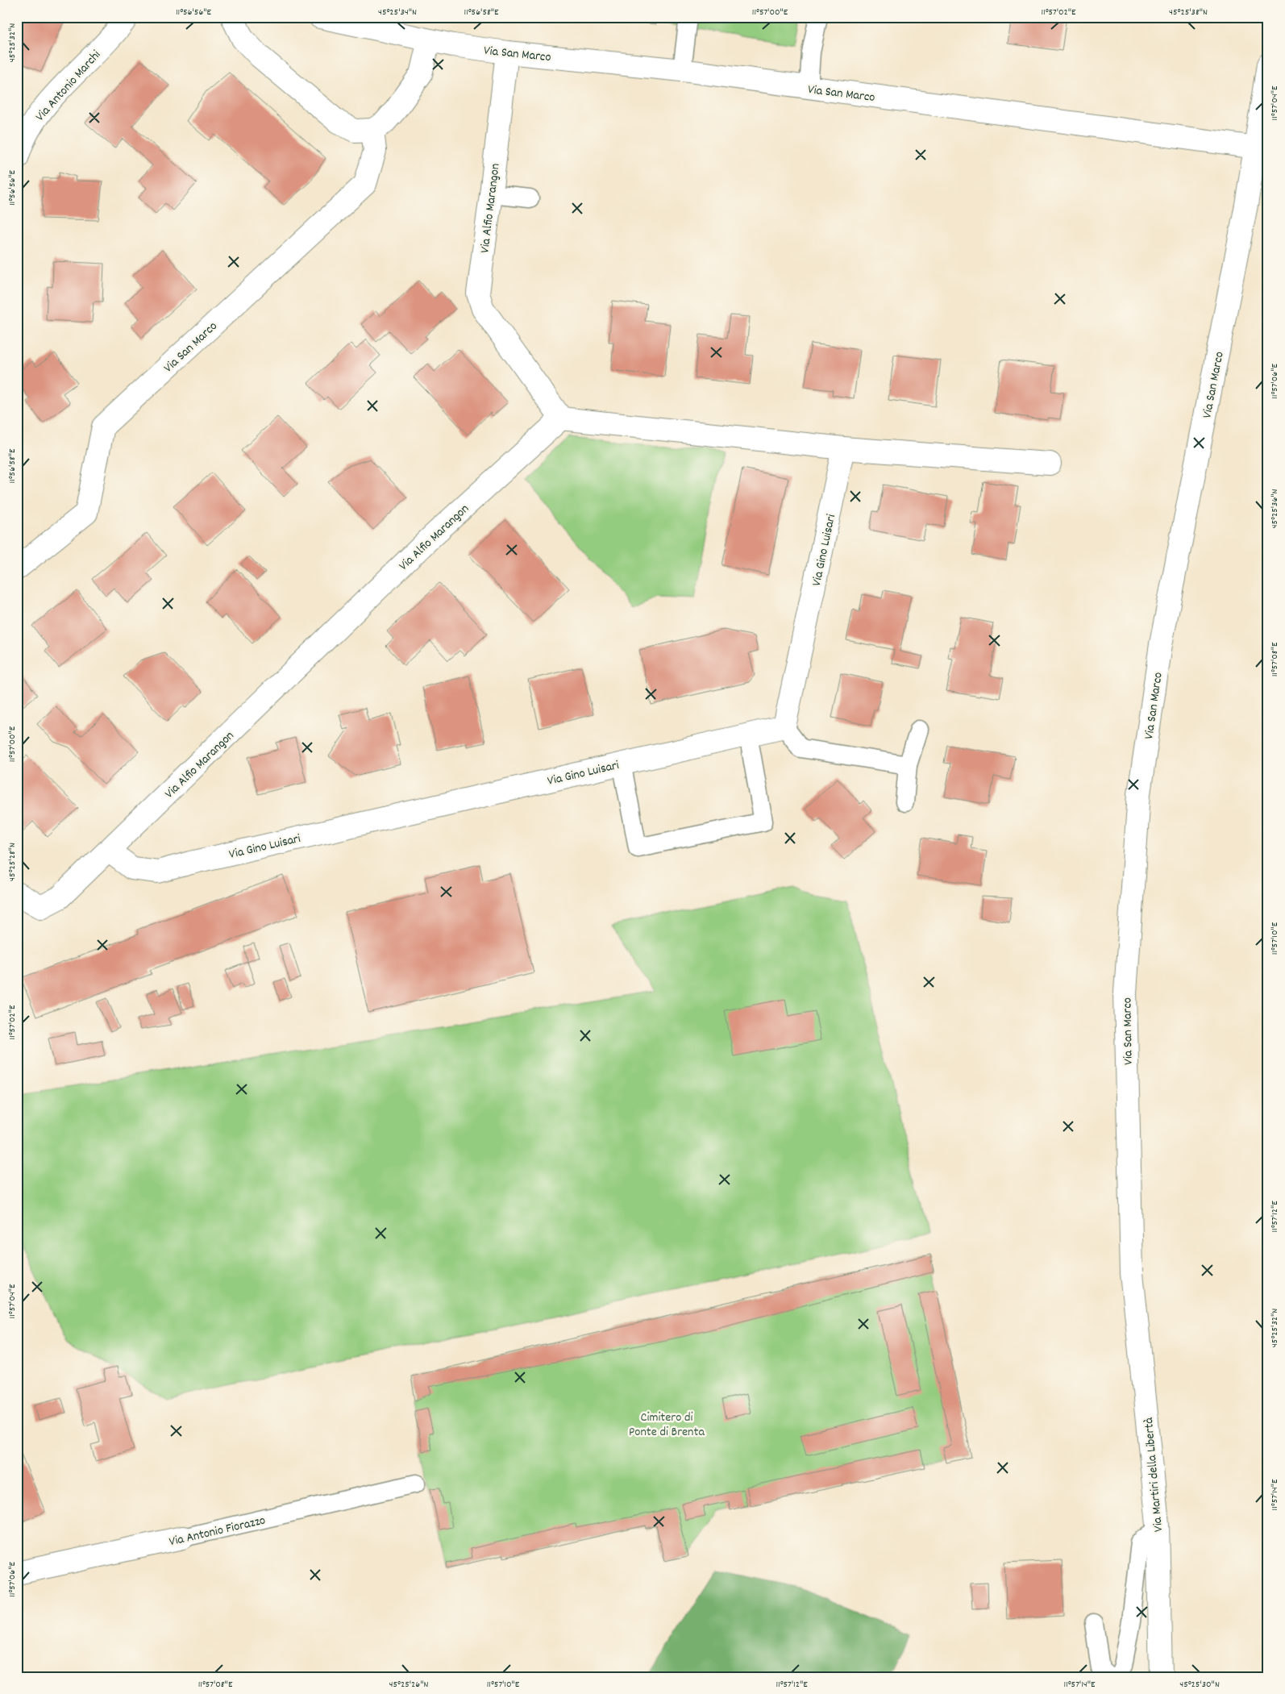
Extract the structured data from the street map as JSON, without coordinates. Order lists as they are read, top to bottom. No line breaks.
{"streets":{"street":["Via San Marco","Via Antonio Marchi","Via Alfio Marangon","Via Gino Luisari","Via Martiri della Libertà","Via Antonio Fiorazzo"]},"crossings":[["Via San Marco","Via Alfio Marangon"],["Via San Marco","Via Martiri della Libertà"],["Via Alfio Marangon","Via Gino Luisari"]],"parks":["Cimitero di Ponte di Brenta"],"coordinates":["11°56'56\"E","45°25'34\"N","11°56'58\"E","11°57'00\"E","11°57'02\"E","45°25'38\"N","45°25'32\"N","11°57'04\"E","11°57'06\"E","45°25'36\"N","11°57'08\"E","45°25'28\"N","11°57'10\"E","11°57'12\"E","11°57'14\"E","45°25'26\"N","45°25'30\"N"]}
